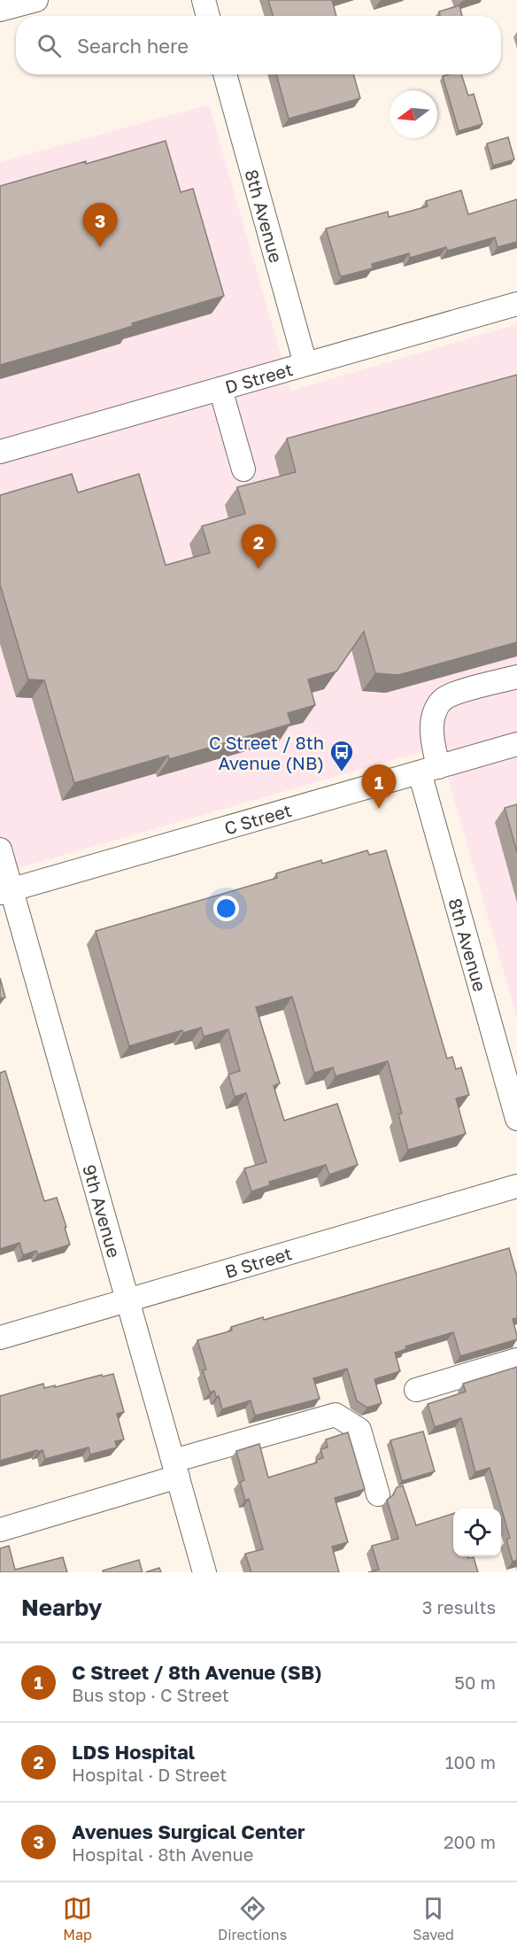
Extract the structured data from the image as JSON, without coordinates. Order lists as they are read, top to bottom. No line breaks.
{"streets":{"street":["8th Avenue","D Street","C Street","9th Avenue","B Street"]},"crossings":[["8th Avenue","D Street"],["8th Avenue","C Street"],["C Street","9th Avenue"],["9th Avenue","B Street"]],"places":{"bus stop":["C Street / 8th Avenue (NB)"]},"north":"left","page":{"search":"Search here","pins":["3","2","1"],"heading":["Nearby","3 results"],"list":[{"mark":"1","name":"C Street / 8th Avenue (SB)","note":"Bus stop · C Street","value":"50 m"},{"mark":"2","name":"LDS Hospital","note":"Hospital · D Street","value":"100 m"},{"mark":"3","name":"Avenues Surgical Center","note":"Hospital · 8th Avenue","value":"200 m"}],"nav":["Map","Directions","Saved"]}}
